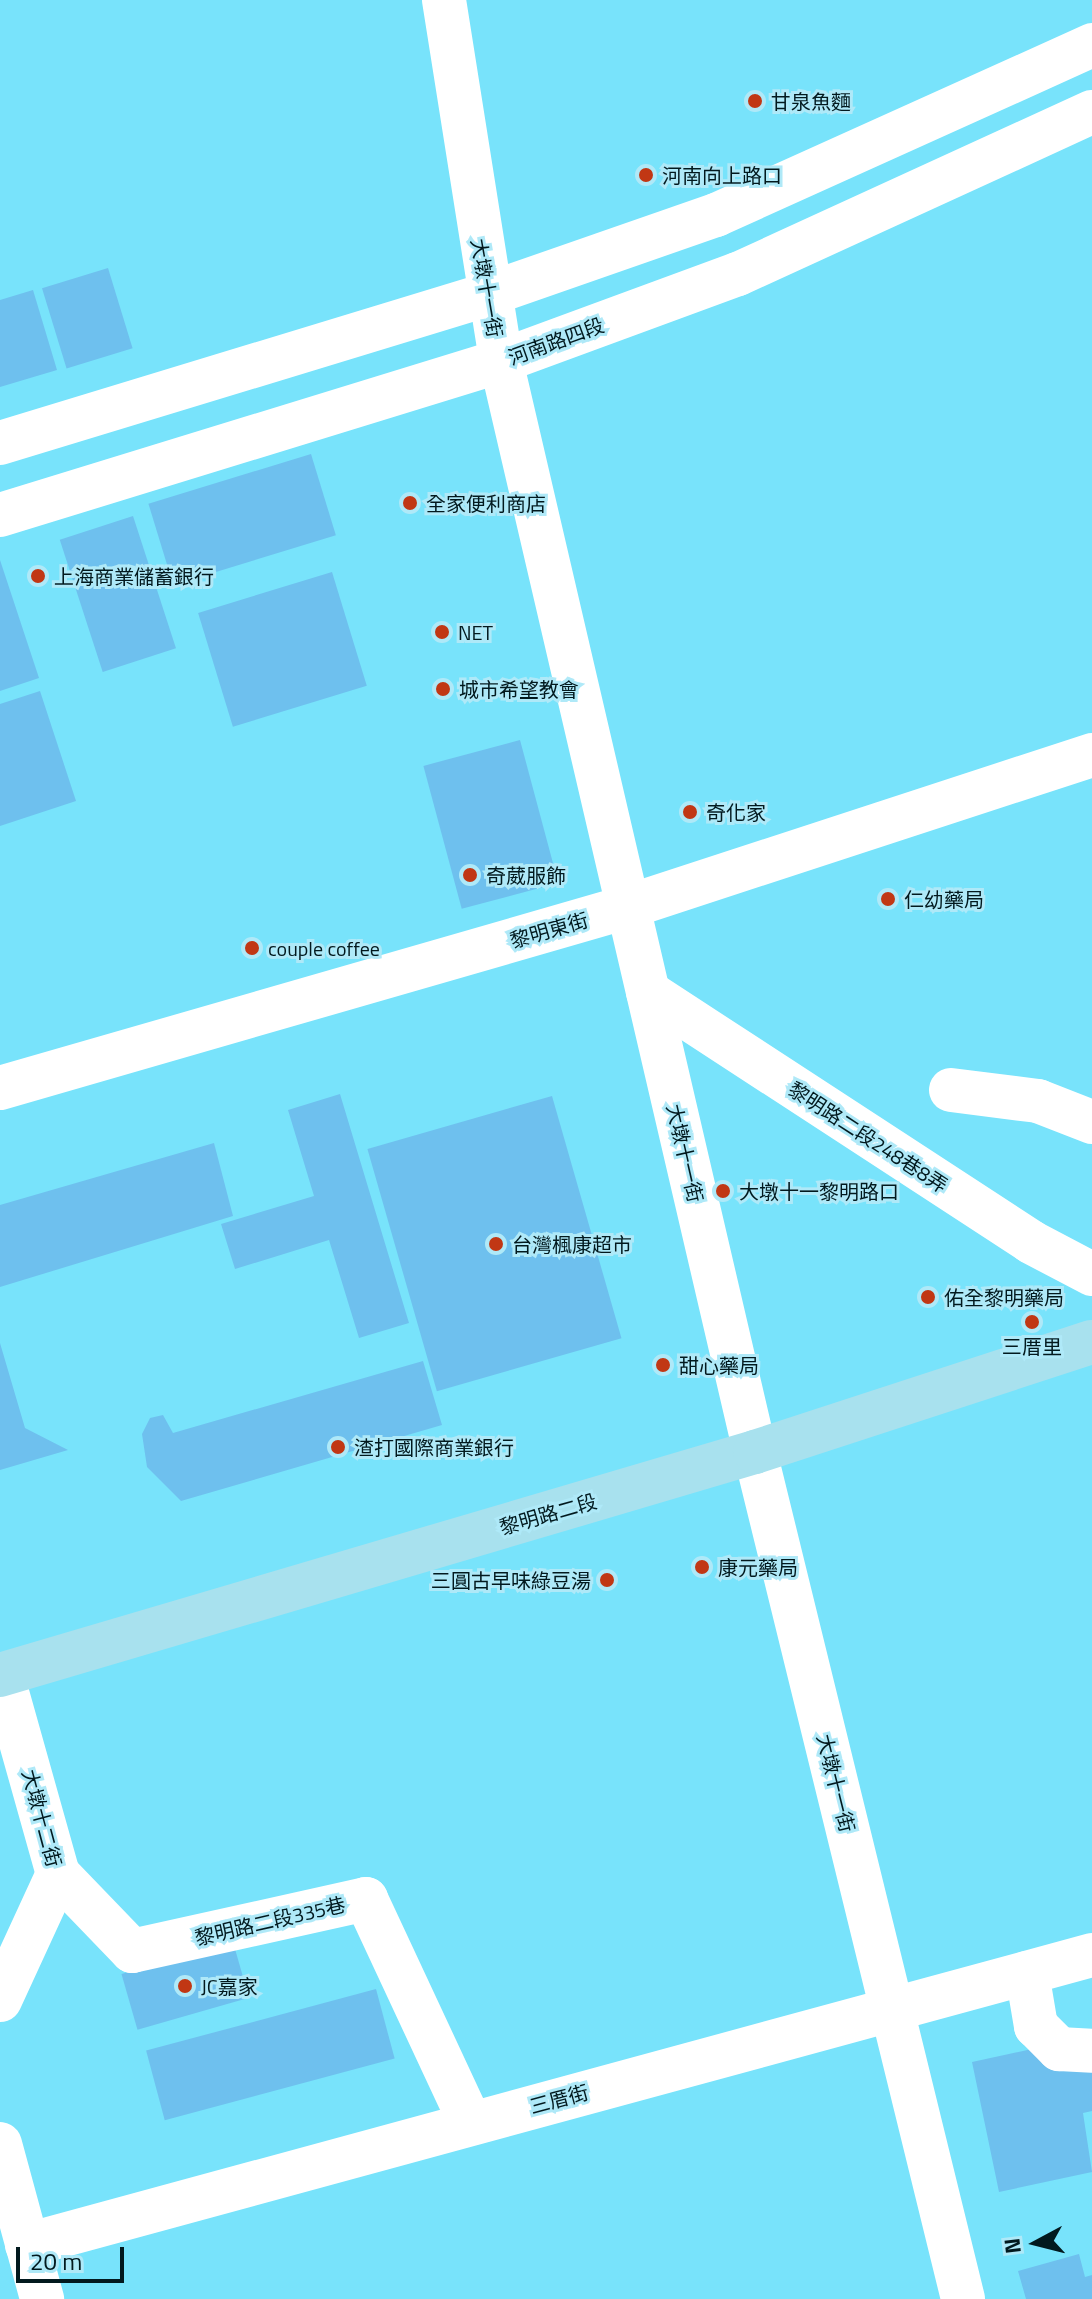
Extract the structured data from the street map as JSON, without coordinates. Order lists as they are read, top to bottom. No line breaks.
{"streets":{"main road":["黎明路二段"],"street":["大墩十一街","河南路四段","黎明東街","黎明路二段248巷8弄","大墩十二街","黎明路二段335巷","三厝街"]},"crossings":[["大墩十一街","河南路四段"],["大墩十一街","黎明東街"],["大墩十一街","黎明路二段248巷8弄"],["大墩十一街","黎明路二段"],["大墩十一街","三厝街"],["黎明路二段","大墩十二街"],["大墩十二街","黎明路二段335巷"],["黎明路二段335巷","三厝街"]],"places":["甘泉魚麵","河南向上路口","全家便利商店","上海商業儲蓄銀行","NET","城市希望教會","奇化家","奇葳服飾","仁幼藥局","couple coffee","大墩十一黎明路口","台灣楓康超市","佑全黎明藥局","三厝里","甜心藥局","渣打國際商業銀行","康元藥局","三圓古早味綠豆湯","JC嘉家"],"scale_bar":"20 m","north":"left"}
